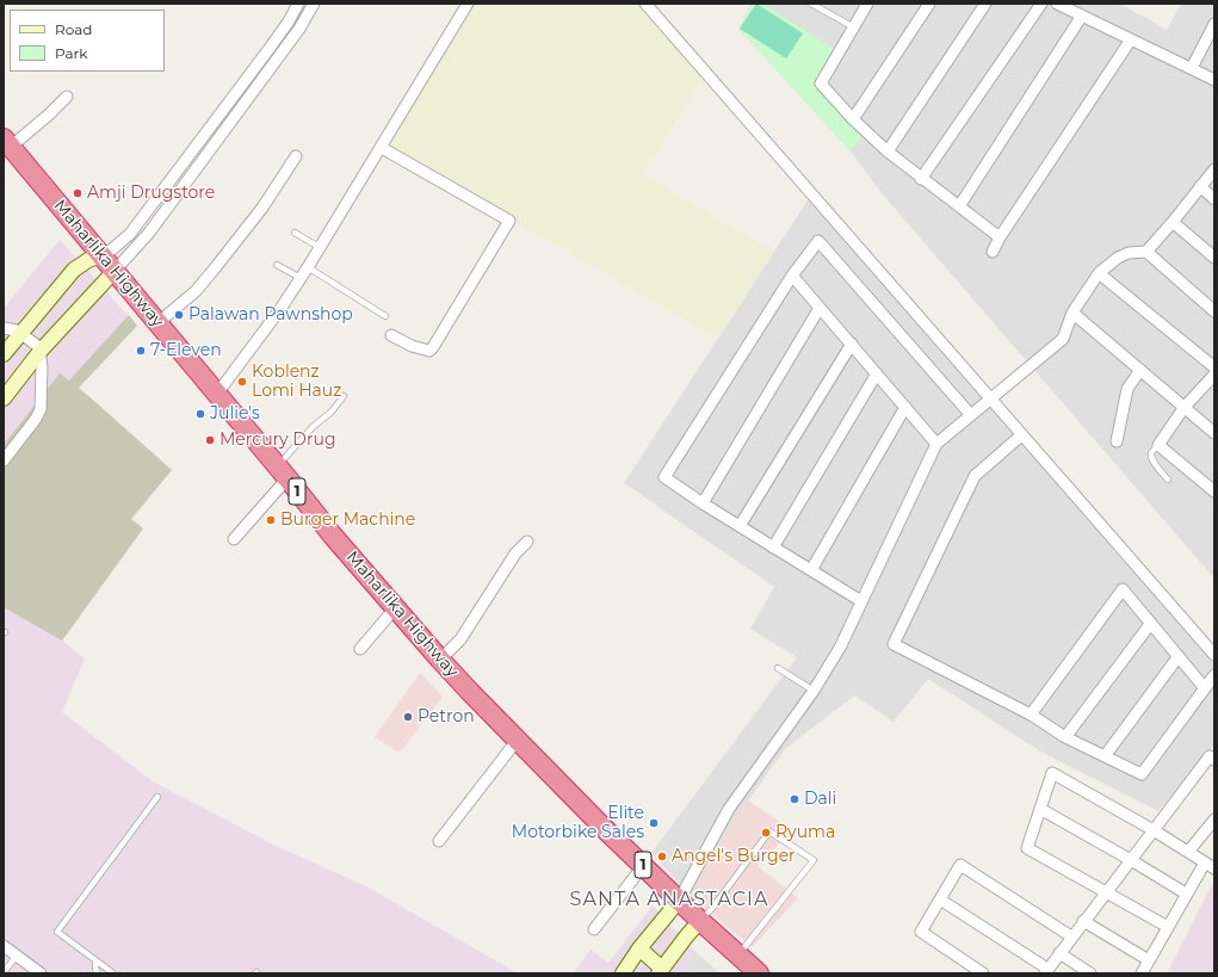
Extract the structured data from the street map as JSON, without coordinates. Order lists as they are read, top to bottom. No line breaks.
{"streets":{"highway":["Maharlika Highway","1"]},"districts":["SANTA ANASTACIA"],"places":["Amji Drugstore","Palawan Pawnshop","7-Eleven","Koblenz Lomi Hauz","Julie's","Mercury Drug","Burger Machine","Petron","Dali","Elite Motorbike Sales","Ryuma","Angel's Burger"],"legend":["Road","Park"]}
